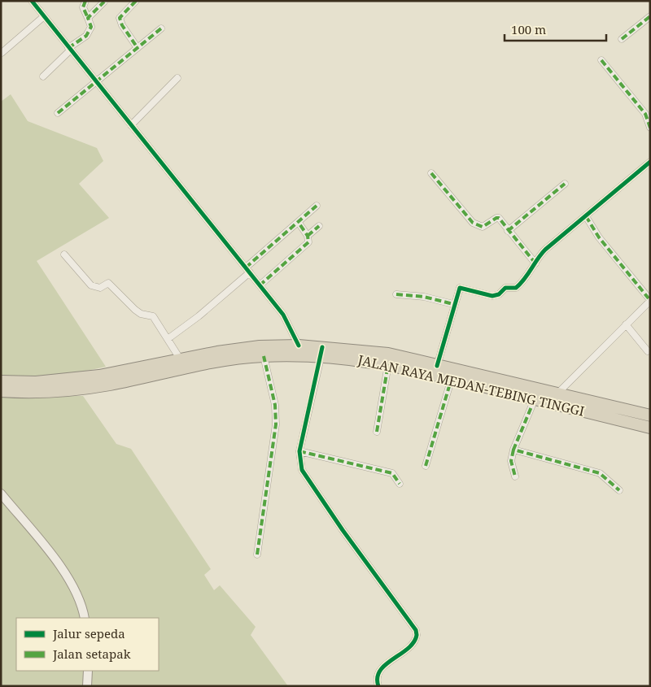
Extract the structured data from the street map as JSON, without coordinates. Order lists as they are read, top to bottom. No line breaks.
{"streets":{"highway":["JALAN RAYA MEDAN-TEBING TINGGI"]},"legend":["Jalur sepeda","Jalan setapak"],"scale_bar":"100 m"}
